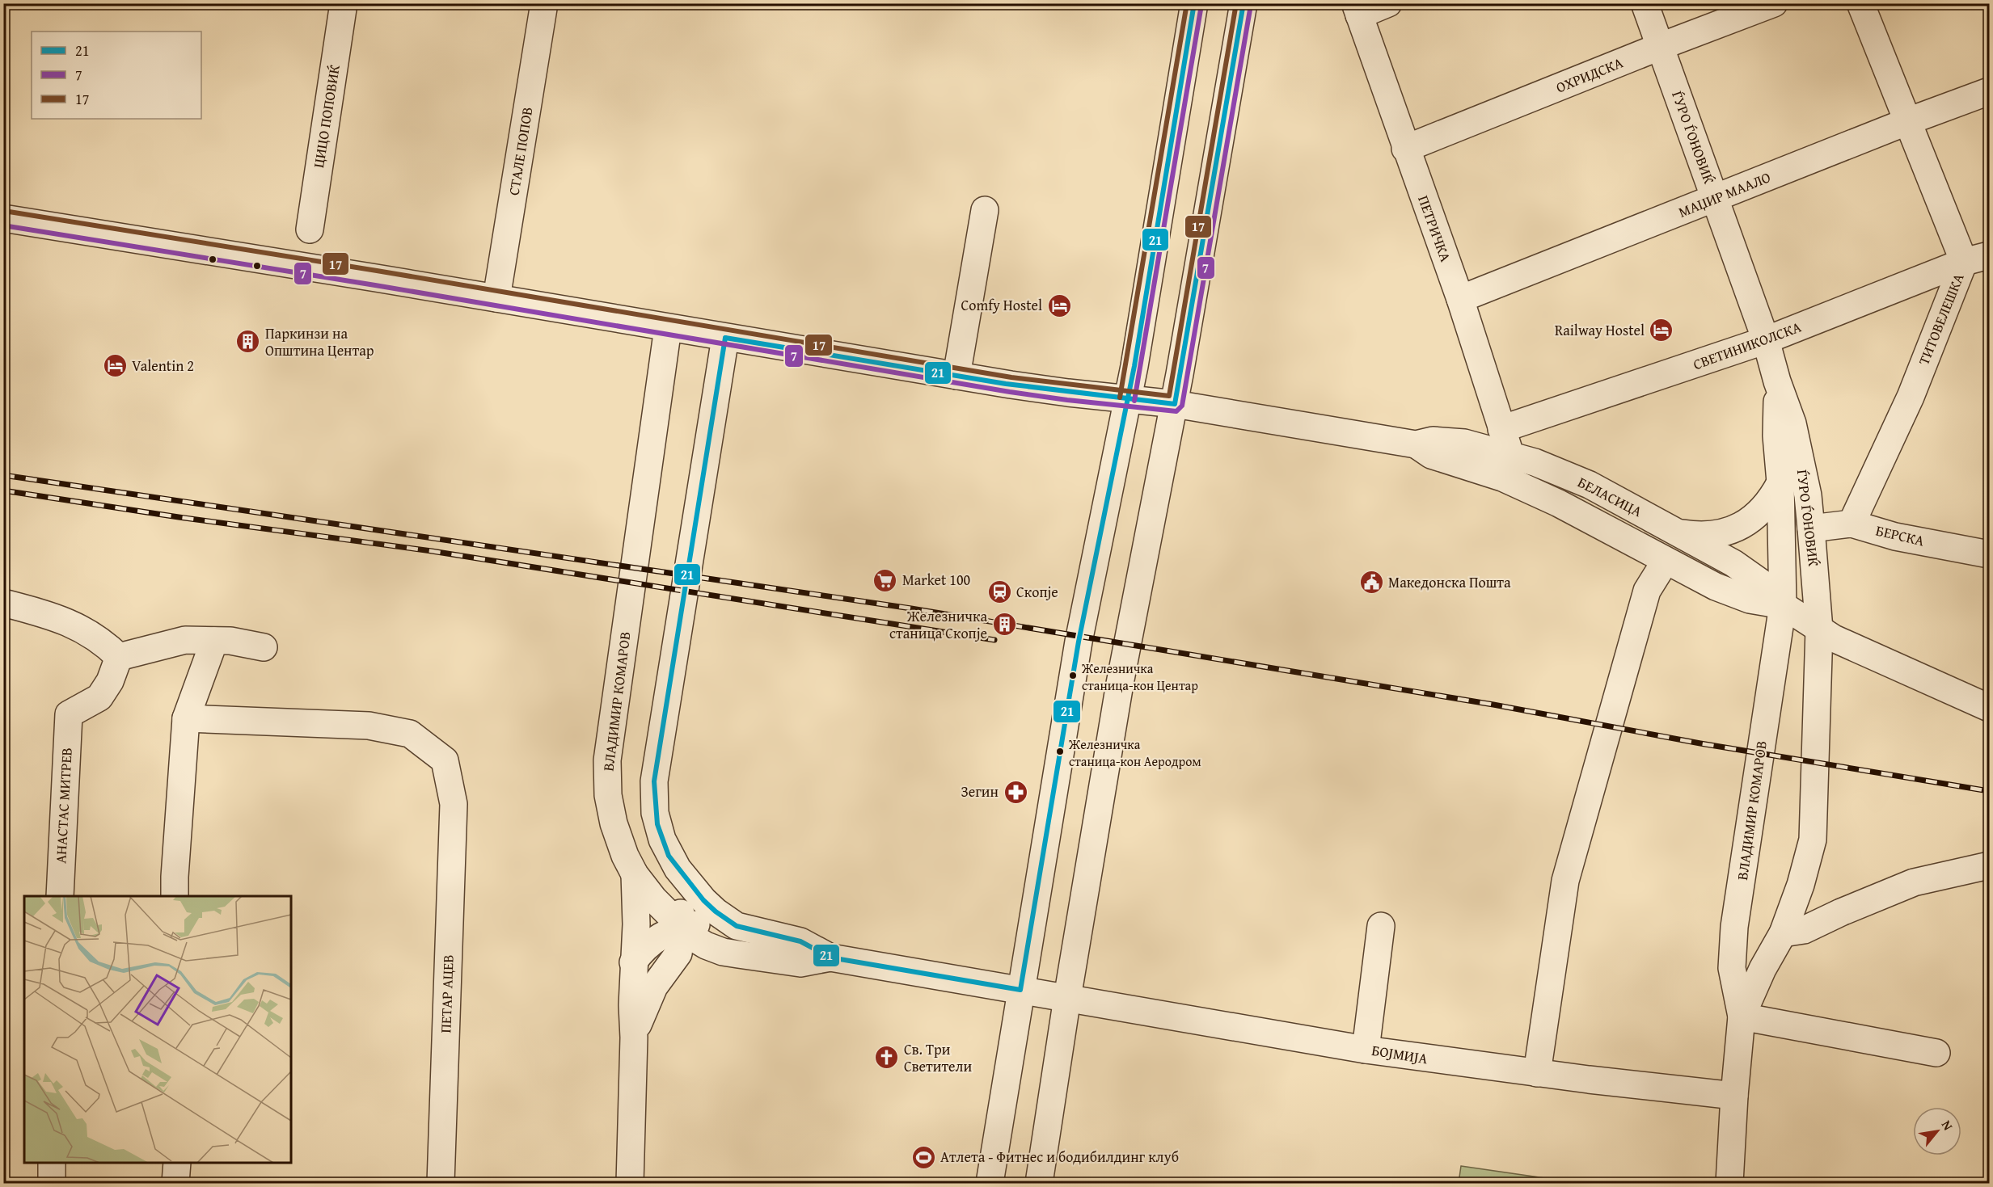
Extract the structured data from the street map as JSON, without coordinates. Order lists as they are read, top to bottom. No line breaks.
{"streets":{"street":["ОХРИДСКА","ЦИЦО ПОПОВИЌ","ЃУРО ЃОНОВИЌ","СТАЛЕ ПОПОВ","МАЏИР МААЛО","ПЕТРИЧКА","ТИТОВЕЛЕШКА","СВЕТИНИКОЛСКА","БЕЛАСИЦА","БЕРСКА","ВЛАДИМИР КОМАРОВ","АНАСТАС МИТРЕВ","ПЕТАР АЦЕВ","БОЈМИЈА"]},"crossings":[["ОХРИДСКА","ЃУРО ЃОНОВИЌ"],["ОХРИДСКА","ПЕТРИЧКА"],["ЃУРО ЃОНОВИЌ","МАЏИР МААЛО"],["ЃУРО ЃОНОВИЌ","СВЕТИНИКОЛСКА"],["ЃУРО ЃОНОВИЌ","БЕЛАСИЦА"],["ЃУРО ЃОНОВИЌ","БЕРСКА"],["ЃУРО ЃОНОВИЌ","ВЛАДИМИР КОМАРОВ"],["СТАЛЕ ПОПОВ","БЕЛАСИЦА"],["МАЏИР МААЛО","ПЕТРИЧКА"],["МАЏИР МААЛО","ТИТОВЕЛЕШКА"],["ПЕТРИЧКА","СВЕТИНИКОЛСКА"],["ПЕТРИЧКА","БЕЛАСИЦА"],["ТИТОВЕЛЕШКА","СВЕТИНИКОЛСКА"],["ТИТОВЕЛЕШКА","БЕРСКА"],["БЕЛАСИЦА","ВЛАДИМИР КОМАРОВ"],["ВЛАДИМИР КОМАРОВ","БОЈМИЈА"]],"places":{"hotel":["Comfy Hostel","Railway Hostel","Valentin 2"],"building":["Паркинзи на Општина Центар","Железничка станица Скопје"],"supermarket":["Market 100"],"public building":["Македонска Пошта"],"station":["Скопје"],"other":["Железничка станица-кон Центар","Железничка станица-кон Аеродром"],"pharmacy":["Зегин"],"church":["Св. Три Светители"],"sports":["Атлета - Фитнес и бодибилдинг клуб"]},"lines":["transit line 21","transit line 17","transit line 7"],"legend":["21","7","17"],"north":"top right"}
